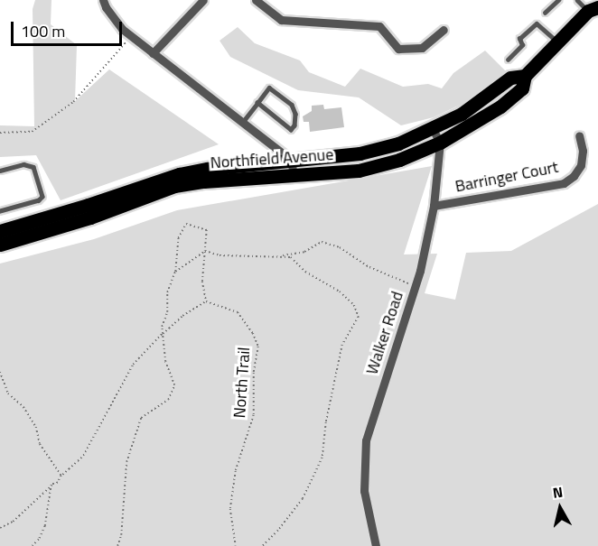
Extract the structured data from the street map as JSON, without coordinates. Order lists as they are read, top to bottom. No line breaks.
{"streets":{"main road":["Northfield Avenue"],"street":["Barringer Court","Walker Road"],"path":["North Trail"]},"crossings":[["Northfield Avenue","Walker Road"],["Barringer Court","Walker Road"]],"scale_bar":"100 m","north":"top"}
